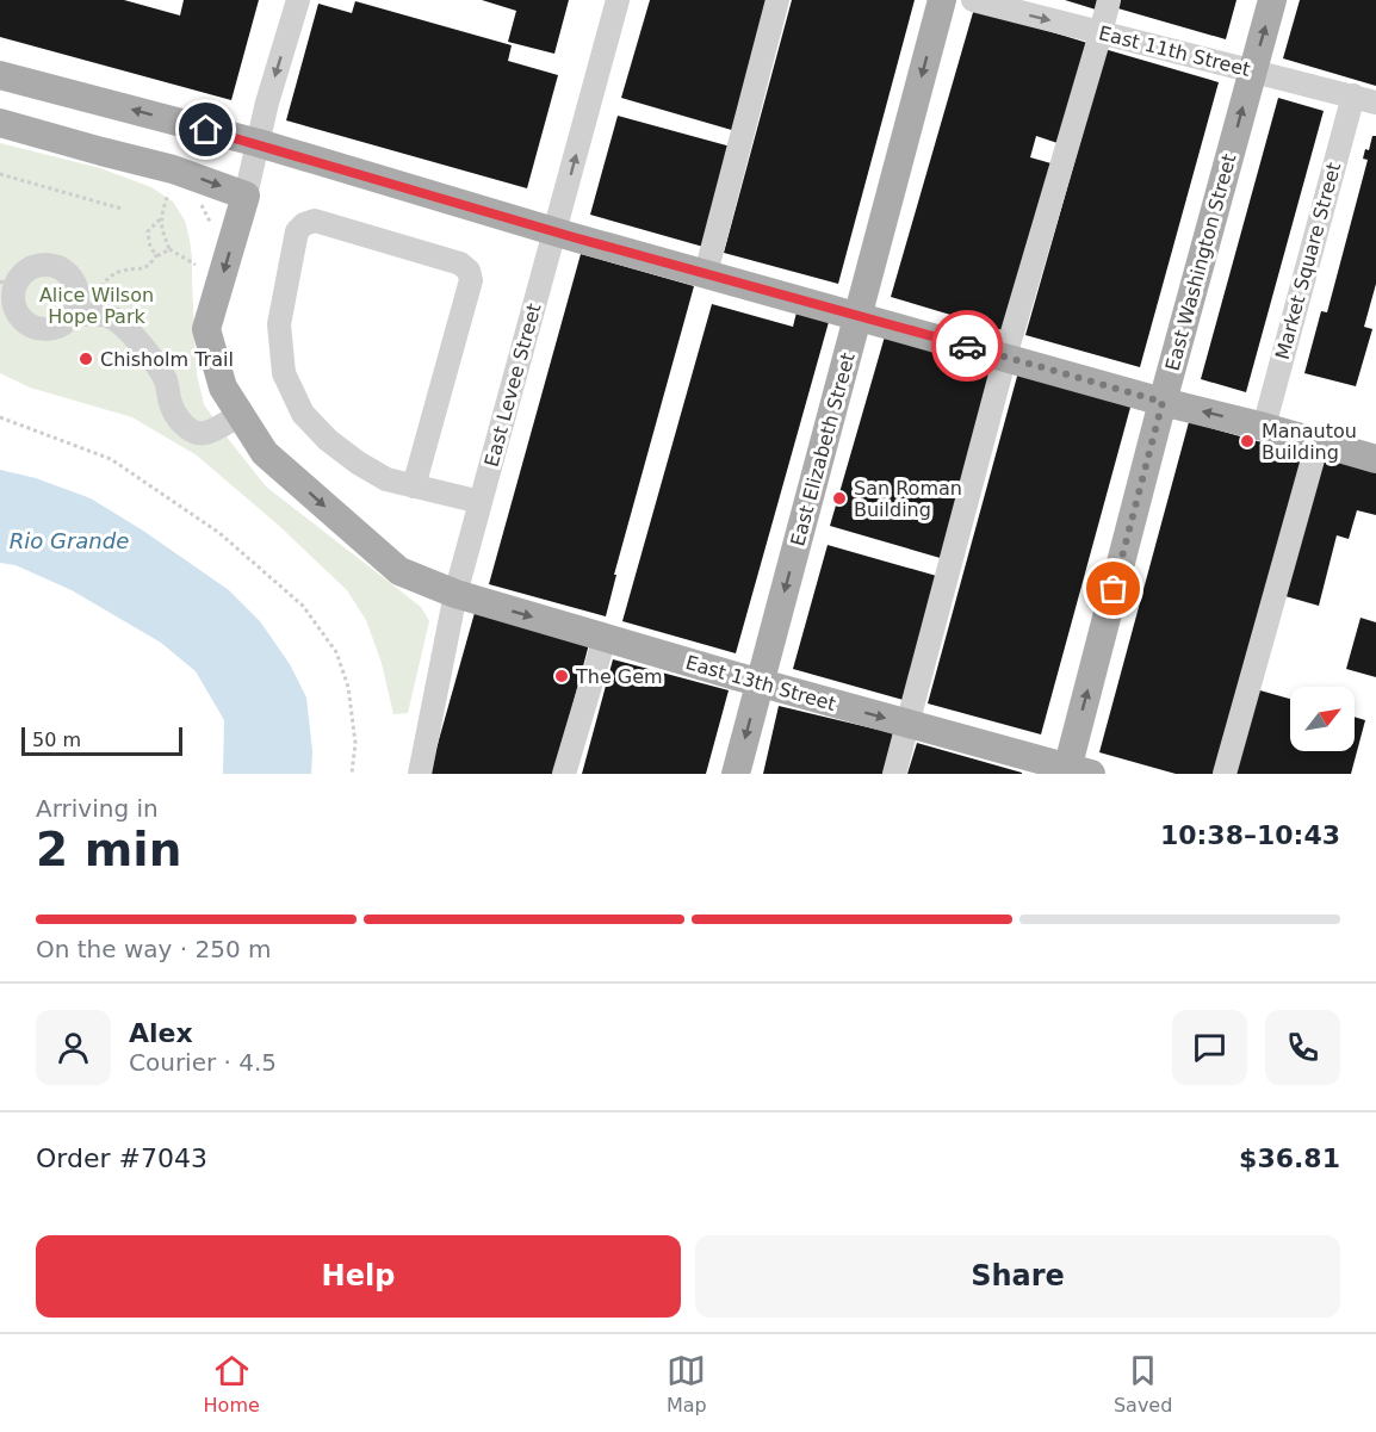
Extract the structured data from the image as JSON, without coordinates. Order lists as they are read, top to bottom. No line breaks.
{"streets":{"main road":["East Washington Street","East Elizabeth Street","East 13th Street"],"street":["East 11th Street","Market Square Street","East Levee Street"]},"crossings":[["East 11th Street","Market Square Street"],["East 11th Street","East Washington Street"],["East Washington Street","East 13th Street"],["East Levee Street","East 13th Street"],["East Elizabeth Street","East 13th Street"]],"one_way":["East Washington Street","East Elizabeth Street","East 13th Street"],"water":["Rio Grande"],"parks":["Alice Wilson Hope Park"],"places":["Chisholm Trail","Manautou Building","San Roman Building","The Gem"],"scale_bar":"50 m","north":"top right","page":{"scale":"50 m","heading":["2 min","Arriving in","10:38–10:43"],"panel":["Alex","Courier · 4.5","Order #7043","$36.81"],"bar":"On the way · 250 m","buttons":["Help","Share"],"tabs":["Home","Map","Saved"]}}
